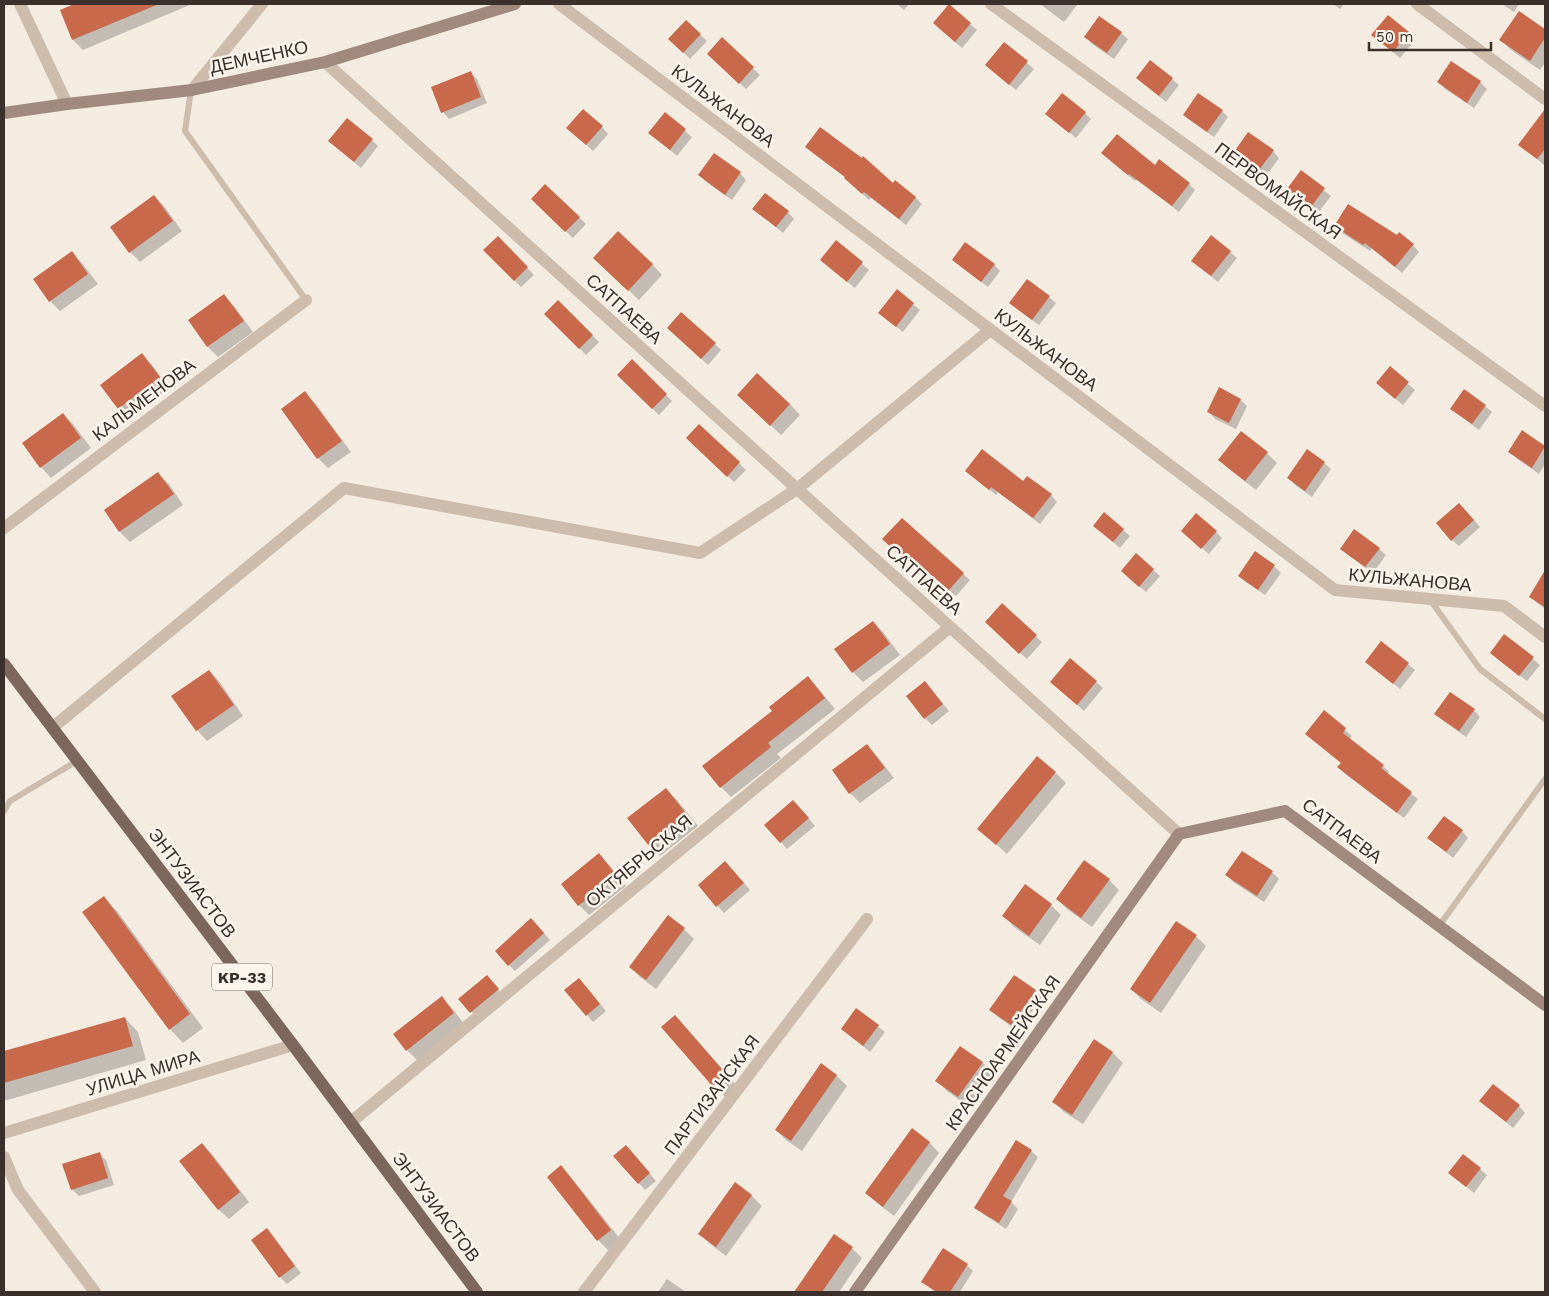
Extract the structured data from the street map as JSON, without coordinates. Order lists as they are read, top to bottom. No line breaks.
{"streets":{"main road":["ЭНТУЗИАСТОВ","KP-33"],"street":["ДЕМЧЕНКО","КУЛЬЖАНОВА","ПЕРВОМАЙСКАЯ","САТПАЕВА","КАЛЬМЕНОВА","ОКТЯБРЬСКАЯ","КРАСНОАРМЕЙСКАЯ","УЛИЦА МИРА","ПАРТИЗАНСКАЯ"]},"crossings":[["ДЕМЧЕНКО","САТПАЕВА"],["САТПАЕВА","ОКТЯБРЬСКАЯ"],["САТПАЕВА","КРАСНОАРМЕЙСКАЯ"],["ОКТЯБРЬСКАЯ","ЭНТУЗИАСТОВ"],["ЭНТУЗИАСТОВ","УЛИЦА МИРА"]],"scale_bar":"50 m"}
